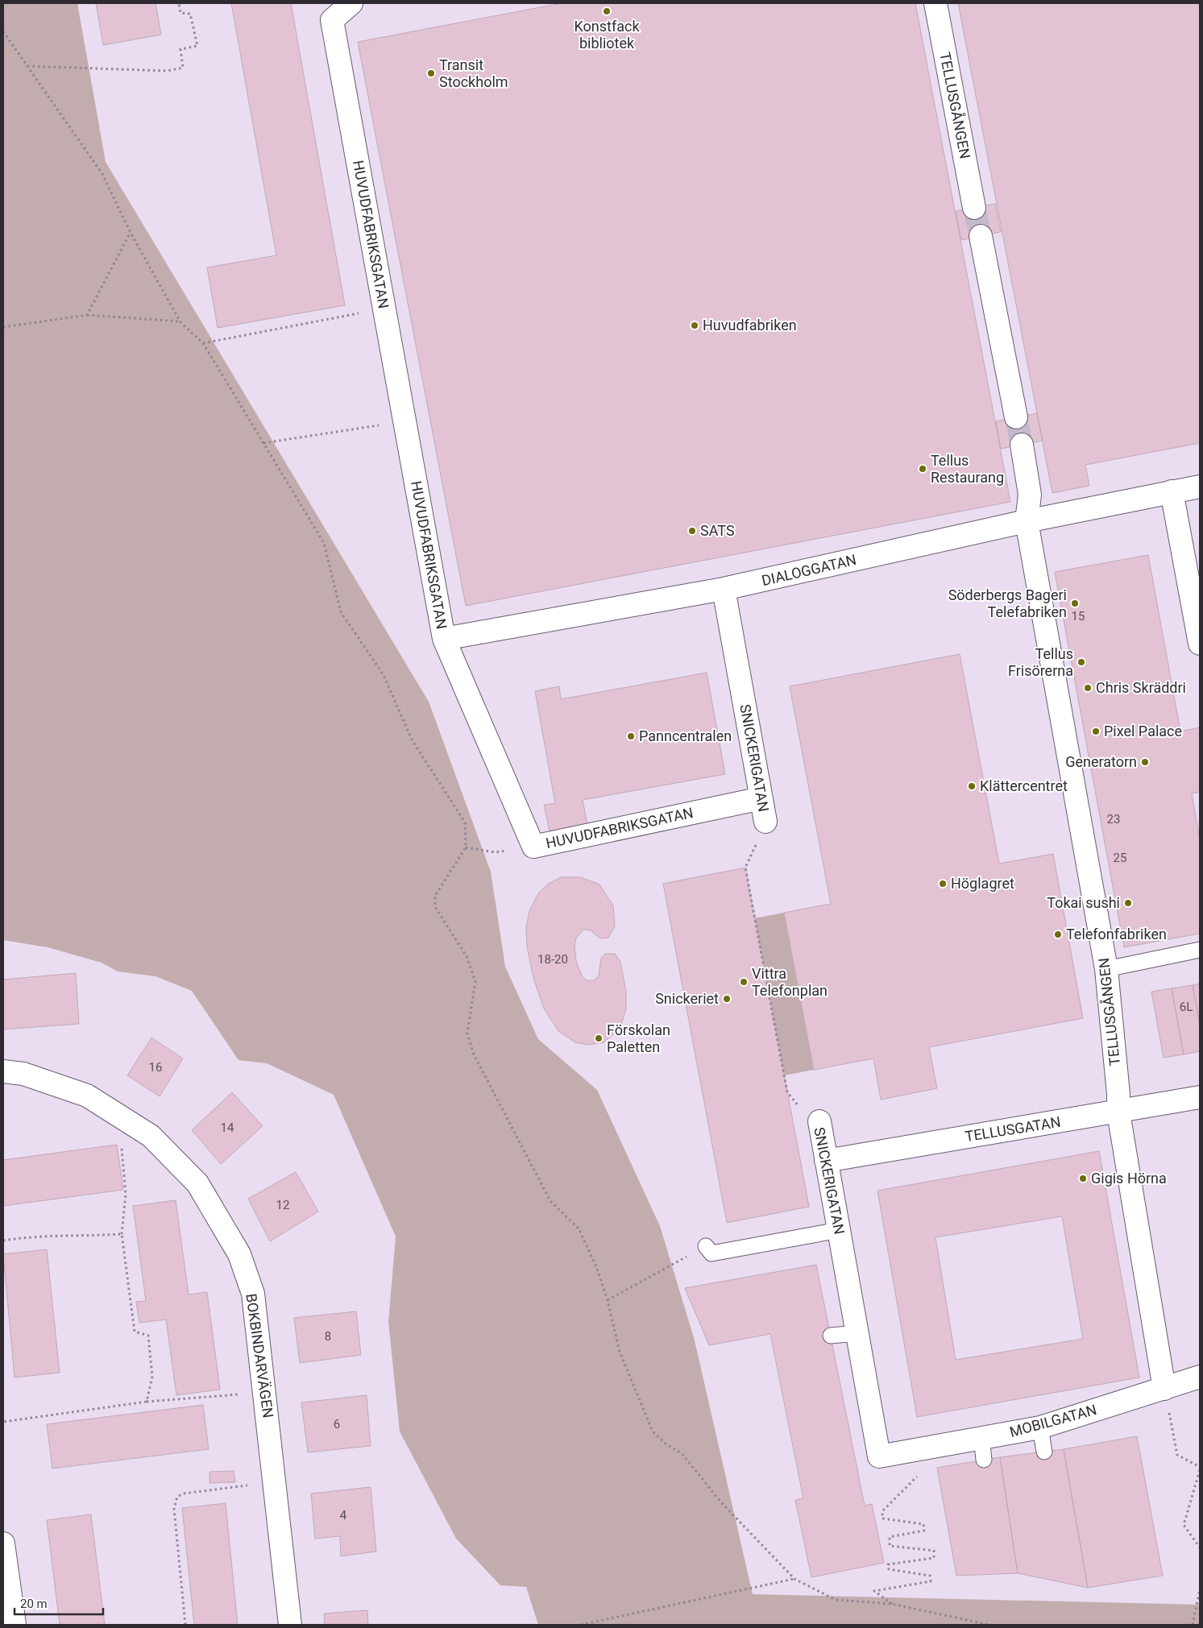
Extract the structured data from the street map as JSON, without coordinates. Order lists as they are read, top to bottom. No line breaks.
{"streets":{"street":["TELLUSGÅNGEN","HUVUDFABRIKSGATAN","DIALOGGATAN","SNICKERIGATAN","TELLUSGATAN","BOKBINDARVÄGEN","MOBILGATAN"]},"crossings":[["TELLUSGÅNGEN","DIALOGGATAN"],["TELLUSGÅNGEN","TELLUSGATAN"],["TELLUSGÅNGEN","MOBILGATAN"],["HUVUDFABRIKSGATAN","DIALOGGATAN"],["HUVUDFABRIKSGATAN","SNICKERIGATAN"],["DIALOGGATAN","SNICKERIGATAN"],["SNICKERIGATAN","TELLUSGATAN"],["SNICKERIGATAN","MOBILGATAN"]],"places":["Konstfack bibliotek","Transit Stockholm","Huvudfabriken","Tellus Restaurang","SATS","Söderbergs Bageri Telefabriken","Tellus Frisörerna","Chris Skräddri","Pixel Palace","Panncentralen","Generatorn","Klättercentret","Höglagret","Tokai sushi","Telefonfabriken","Vittra Telefonplan","Snickeriet","Förskolan Paletten","Gigis Hörna"],"house_numbers":["15","23","25","18-20","6L","16","14","12","8","6","4"],"scale_bar":"20 m"}
